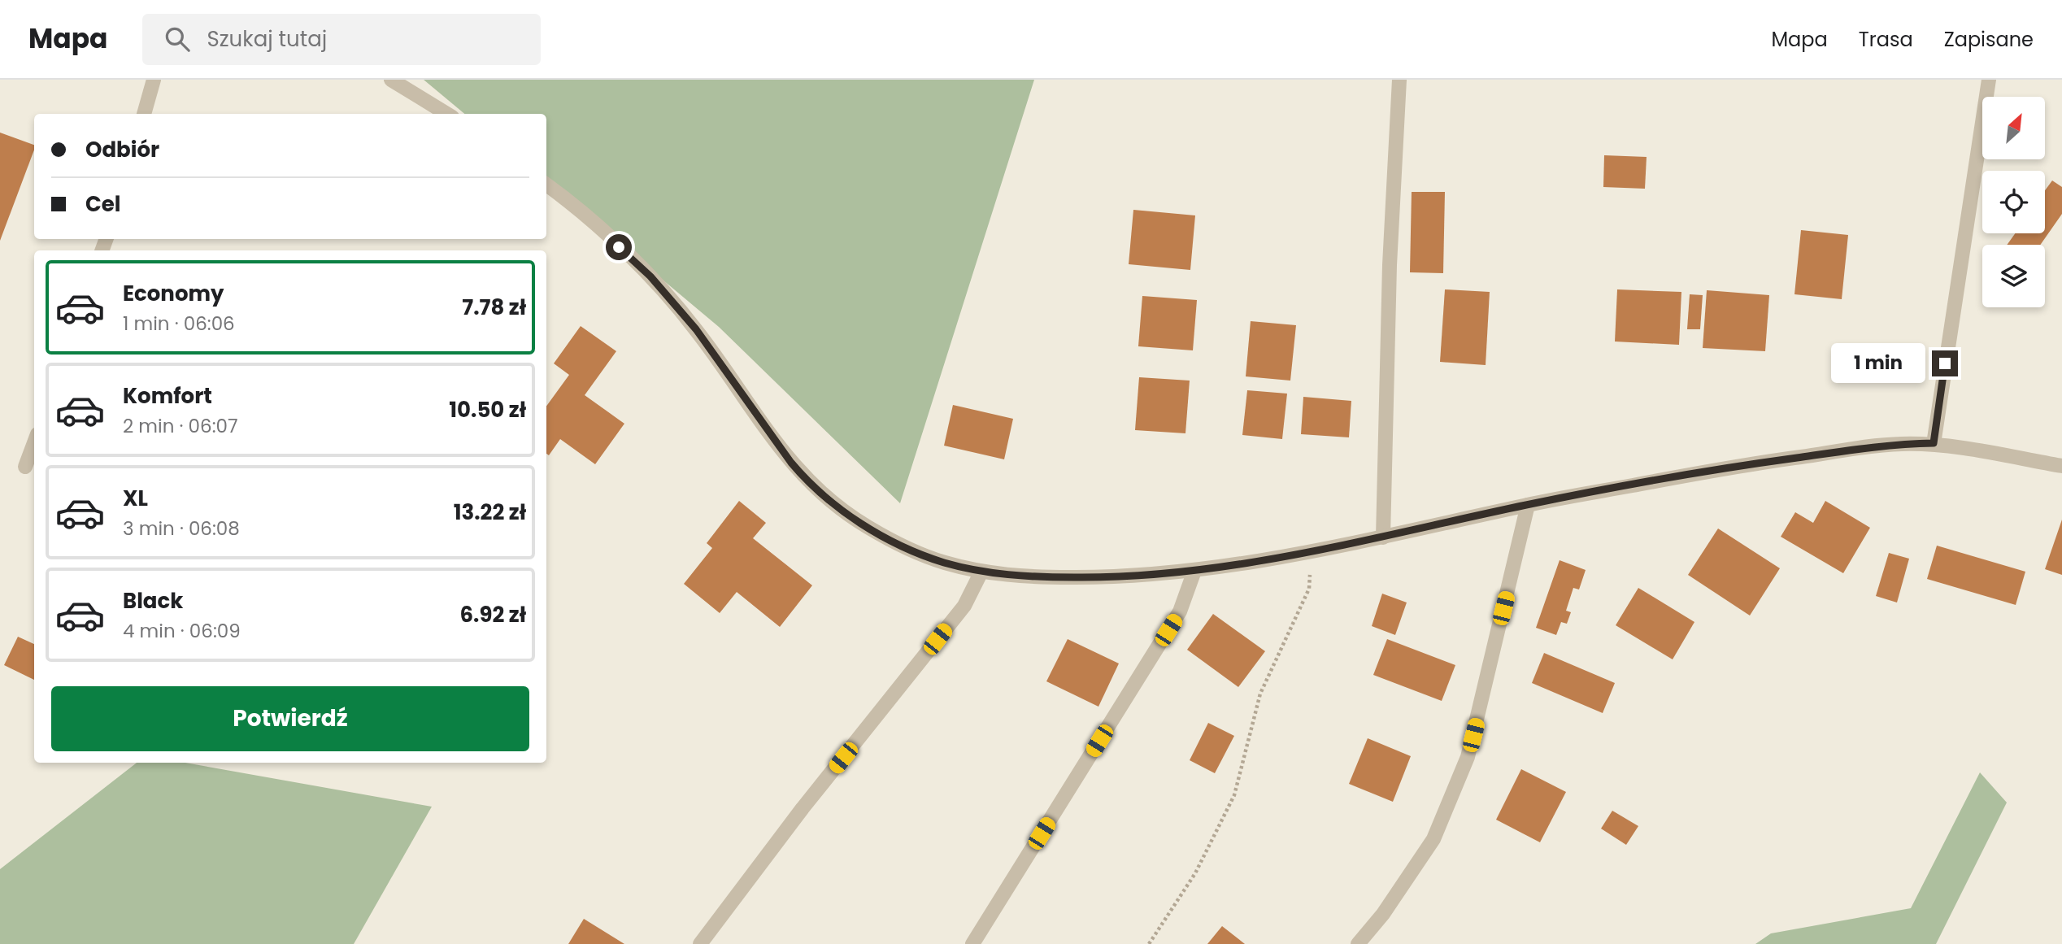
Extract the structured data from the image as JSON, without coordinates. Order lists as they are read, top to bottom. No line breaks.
{"north":"top right","page":{"header":"Mapa","search":"Szukaj tutaj","nav":["Mapa","Trasa","Zapisane"],"banner":["Odbiór","Cel"],"list":[{"name":"Economy","note":"1 min · 06:06","value":"7.78 zł"},{"name":"Komfort","note":"2 min · 06:07","value":"10.50 zł"},{"name":"XL","note":"3 min · 06:08","value":"13.22 zł"},{"name":"Black","note":"4 min · 06:09","value":"6.92 zł"}],"bubble":"1 min","buttons":"Potwierdź"}}
